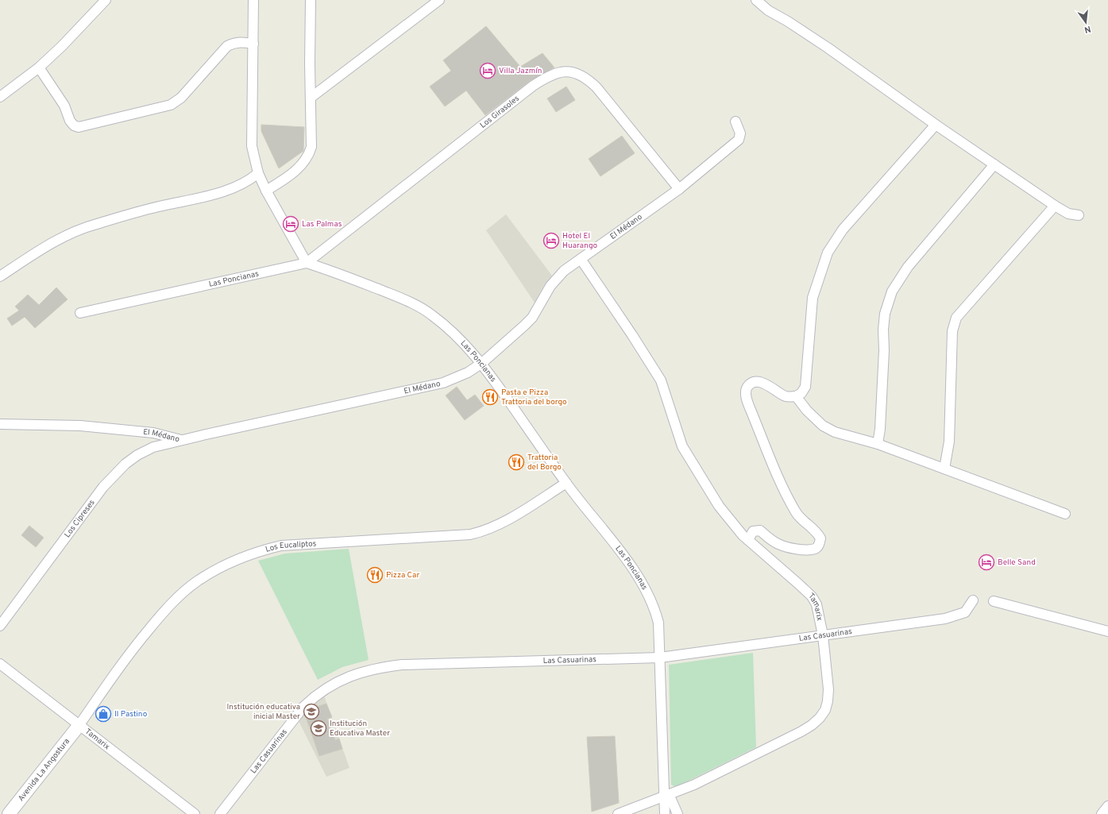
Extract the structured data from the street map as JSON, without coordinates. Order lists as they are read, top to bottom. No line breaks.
{"streets":{"street":["Los Girasoles","El Médano","Las Poncianas","Los Cipreses","Los Eucaliptos","Tamarix","Las Casuarinas","Avenida La Angostura"]},"crossings":[["Los Girasoles","El Médano"],["Los Girasoles","Las Poncianas"],["El Médano","Las Poncianas"],["El Médano","Los Cipreses"],["El Médano","Tamarix"],["Las Poncianas","Los Eucaliptos"],["Las Poncianas","Tamarix"],["Las Poncianas","Las Casuarinas"],["Los Eucaliptos","Tamarix"],["Los Eucaliptos","Avenida La Angostura"],["Tamarix","Las Casuarinas"],["Tamarix","Avenida La Angostura"]],"places":{"hotel":["Villa Jazmín","Las Palmas","Hotel El Huarango","Belle Sand"],"restaurant":["Pasta e Pizza Trattoria del borgo","Trattoria del Borgo","Pizza Car"],"school or university":["Institución educativa inicial Master","Institución Educativa Master"],"shop":["Il Pastino"]},"north":"bottom"}
